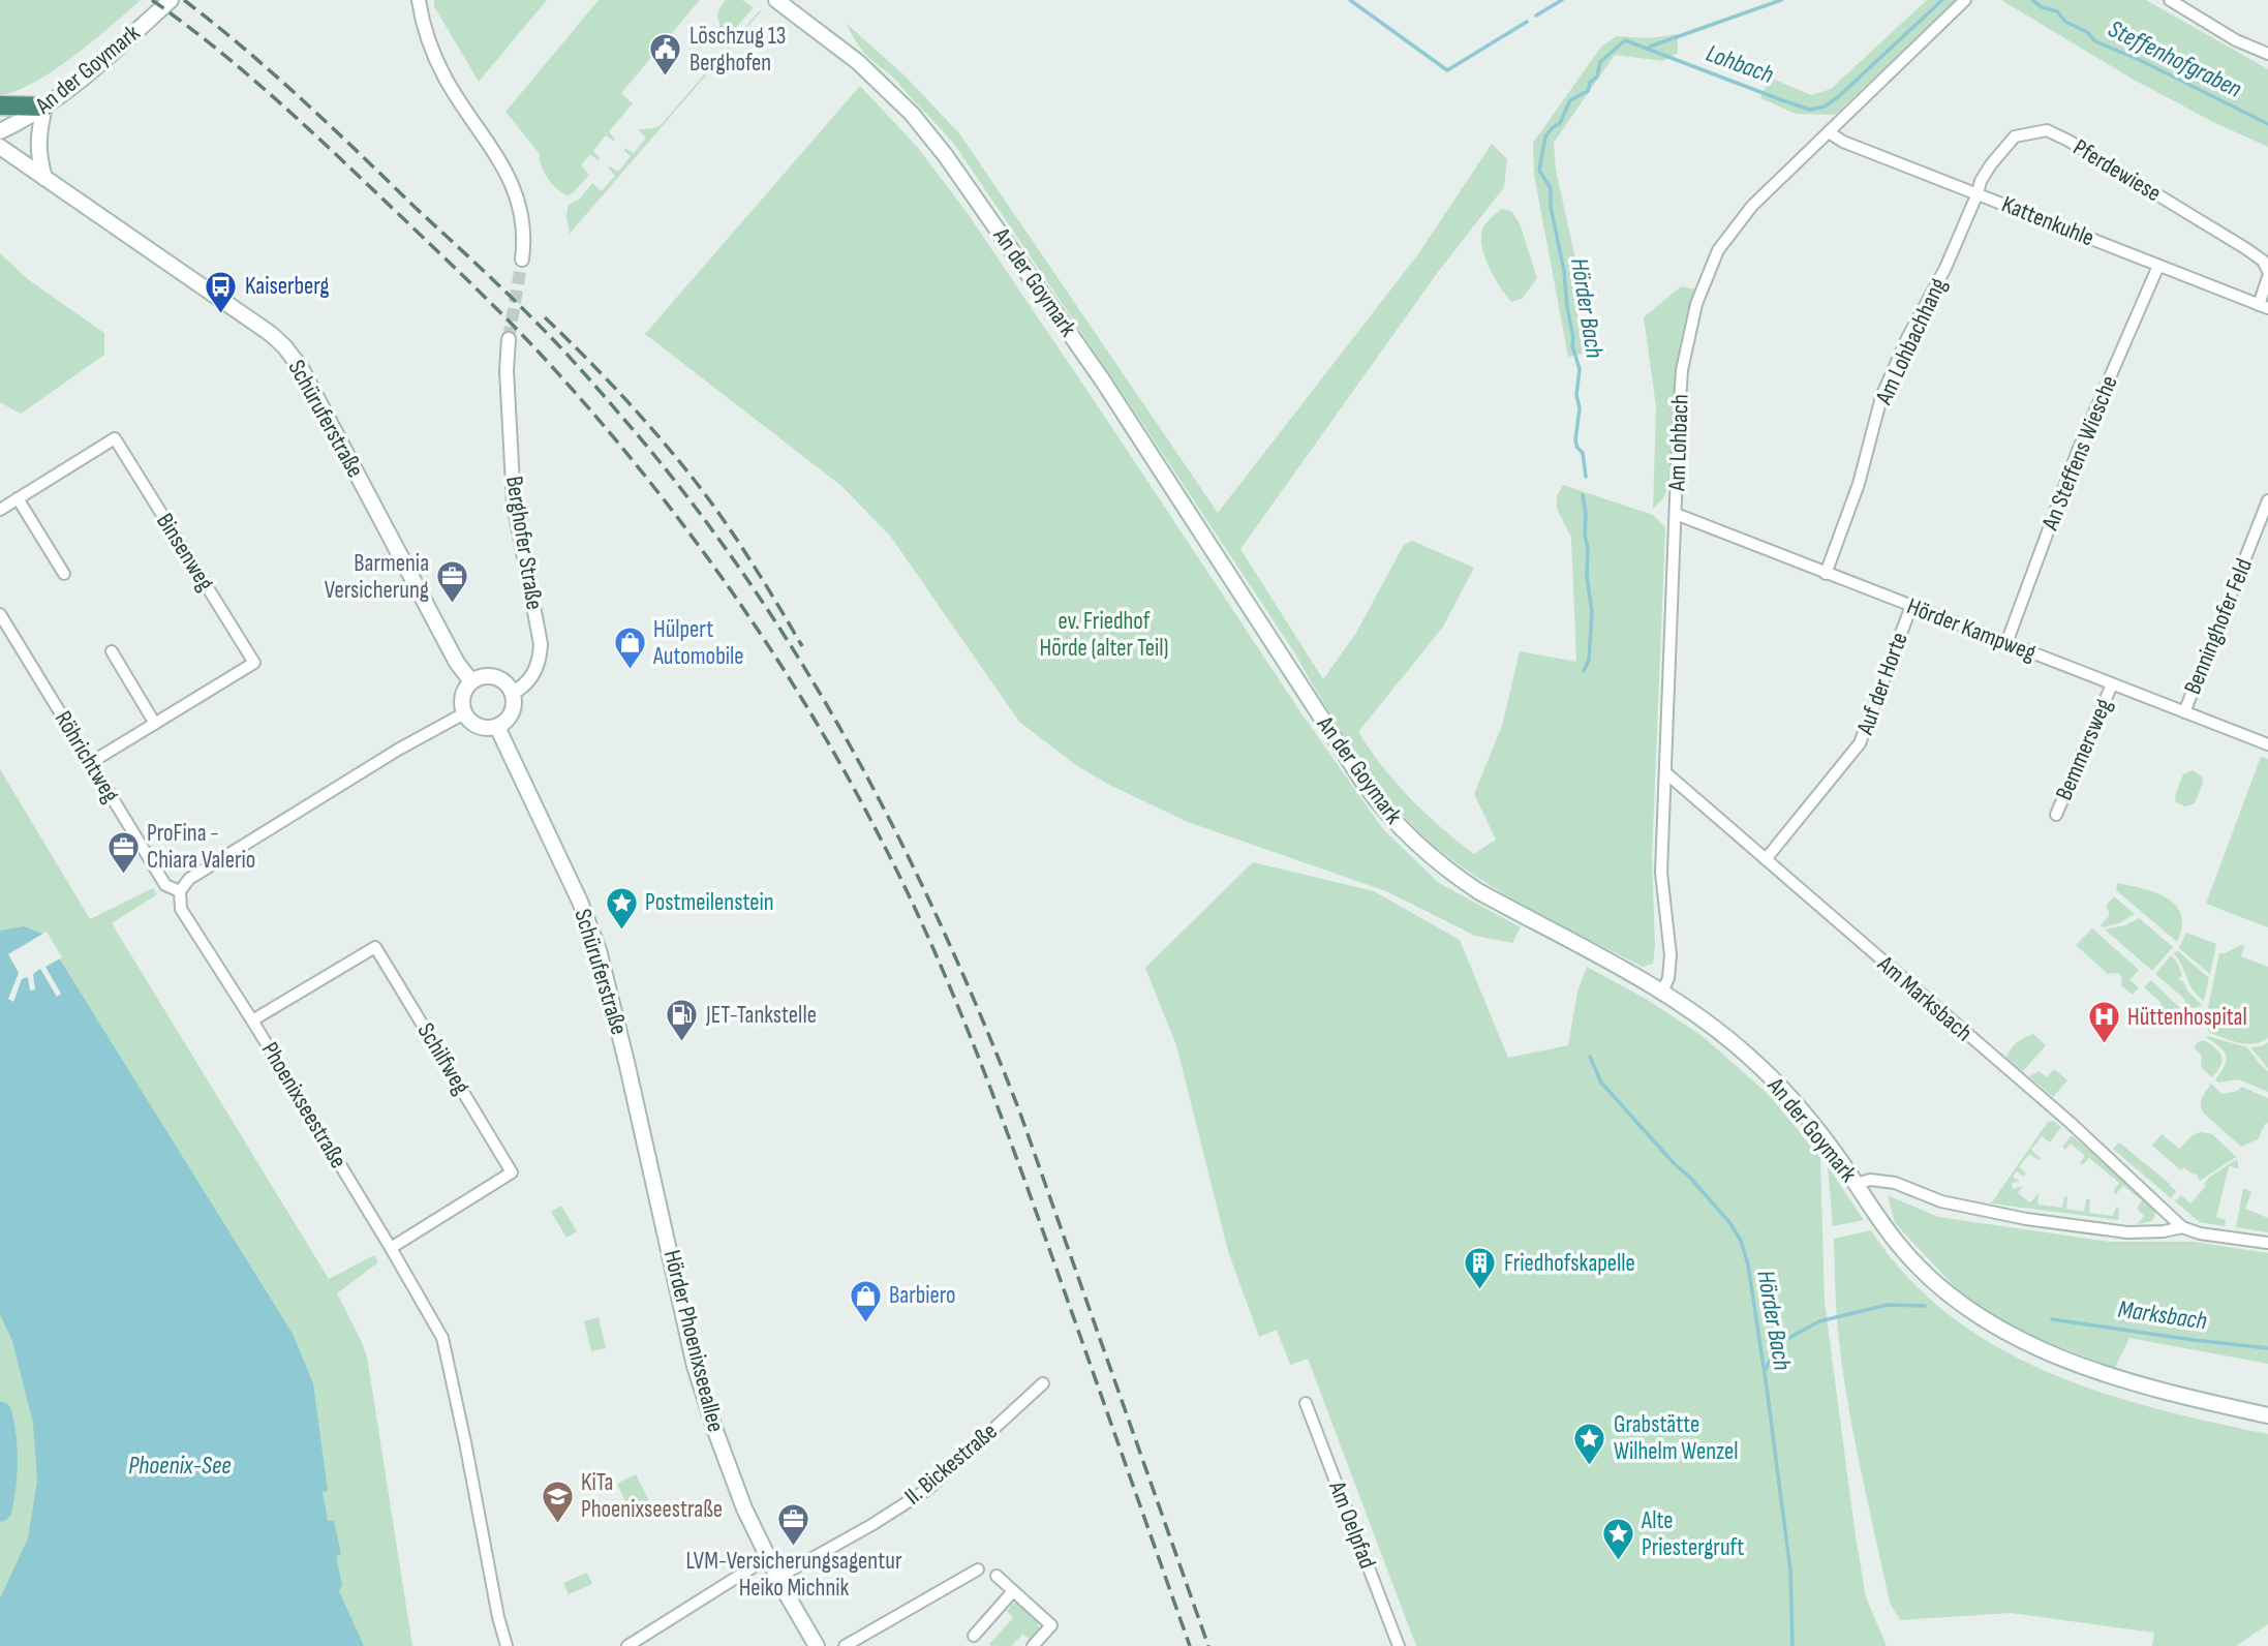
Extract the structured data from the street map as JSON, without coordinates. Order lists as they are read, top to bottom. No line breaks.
{"streets":{"main road":["An der Goymark","Schüruferstraße","Hörder Phoenixseeallee"],"street":["Pferdewiese","Kattenkuhle","Am Lohbachhang","Am Lohbach","An Steffens Wiesche","Berghofer Straße","Binsenweg","Benninghofer Feld","Hörder Kampweg","Auf der Horte","Bemmersweg","Röhrichtweg","Am Marksbach","Schilfweg","Phoenixseestraße","II. Bickestraße","Am Oelpfad"]},"crossings":[["An der Goymark","Am Lohbach"],["An der Goymark","Am Marksbach"],["Pferdewiese","Kattenkuhle"],["Pferdewiese","Am Lohbachhang"],["Kattenkuhle","Am Lohbachhang"],["Kattenkuhle","Am Lohbach"],["Kattenkuhle","An Steffens Wiesche"],["Am Lohbachhang","Hörder Kampweg"],["Schüruferstraße","Berghofer Straße"],["Schüruferstraße","Hörder Phoenixseeallee"],["Am Lohbach","Hörder Kampweg"],["Am Lohbach","Am Marksbach"],["An Steffens Wiesche","Hörder Kampweg"],["Binsenweg","Röhrichtweg"],["Benninghofer Feld","Hörder Kampweg"],["Hörder Kampweg","Auf der Horte"],["Hörder Kampweg","Bemmersweg"],["Auf der Horte","Am Marksbach"],["Röhrichtweg","Phoenixseestraße"],["Schilfweg","Phoenixseestraße"],["Hörder Phoenixseeallee","II. Bickestraße"]],"water":["Steffenhofgraben","Lohbach","Hörder Bach","Marksbach","Phoenix-See"],"parks":["ev. Friedhof Hörde (alter Teil)"],"places":{"public building":["Löschzug 13 Berghofen"],"bus stop":["Kaiserberg"],"office":["Barmenia Versicherung","ProFina - Chiara Valerio","LVM-Versicherungsagentur Heiko Michnik"],"shop":["Hülpert Automobile","Barbiero"],"place":["Postmeilenstein","Grabstätte Wilhelm Wenzel","Alte Priestergruft"],"fuel station":["JET-Tankstelle"],"hospital":["Hüttenhospital"],"building":["Friedhofskapelle"],"school or university":["KiTa Phoenixseestraße"]}}
